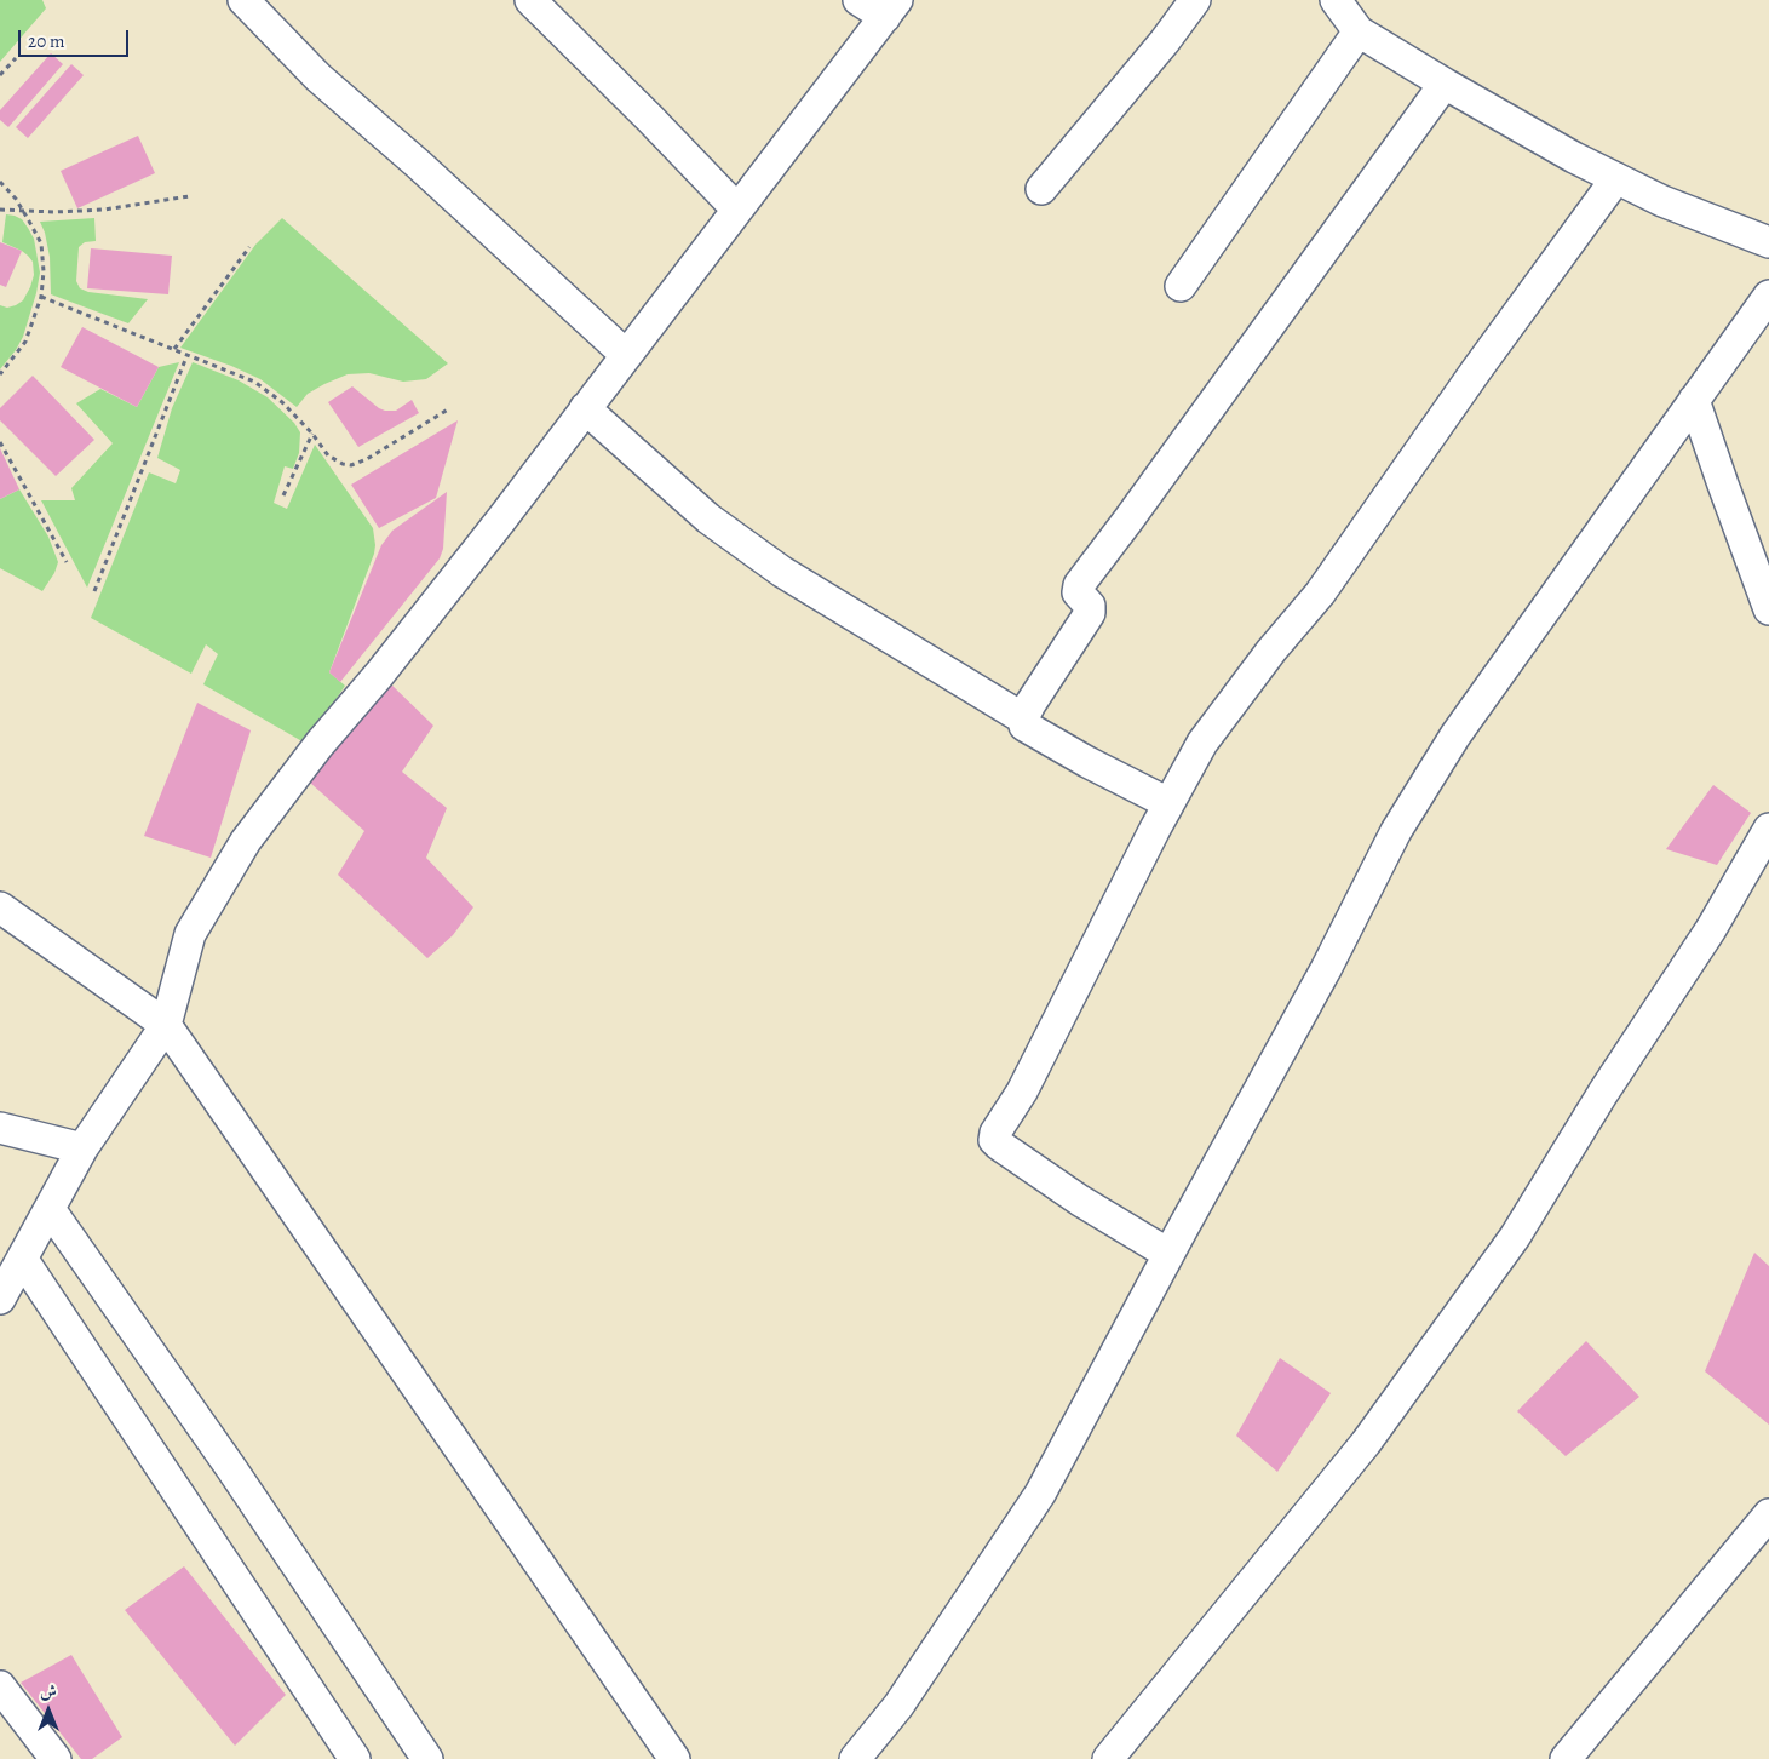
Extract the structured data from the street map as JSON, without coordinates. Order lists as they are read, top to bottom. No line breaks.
{"scale_bar":"20 m","north":"top"}
